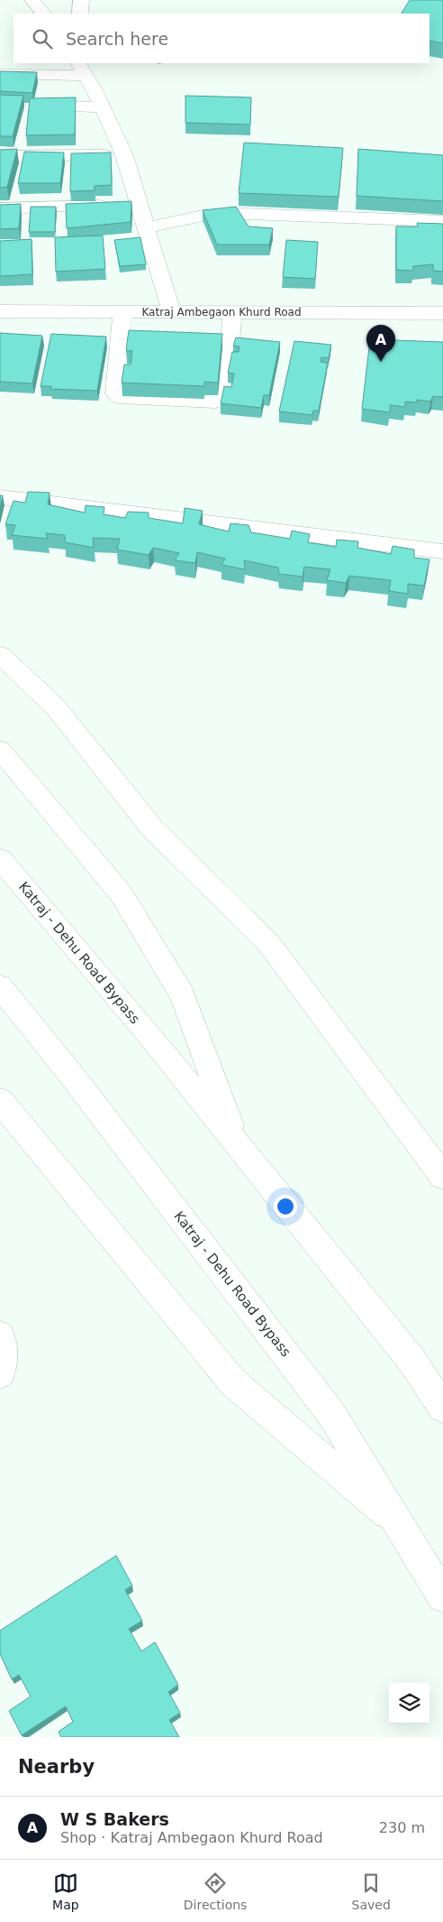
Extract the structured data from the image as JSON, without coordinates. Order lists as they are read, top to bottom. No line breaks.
{"streets":{"main road":["Katraj Ambegaon Khurd Road","Katraj - Dehu Road Bypass"]},"page":{"search":"Search here","pins":"A","heading":"Nearby","list":[{"mark":"A","name":"W S Bakers","note":"Shop · Katraj Ambegaon Khurd Road","value":"230 m"}],"nav":["Map","Directions","Saved"]}}
